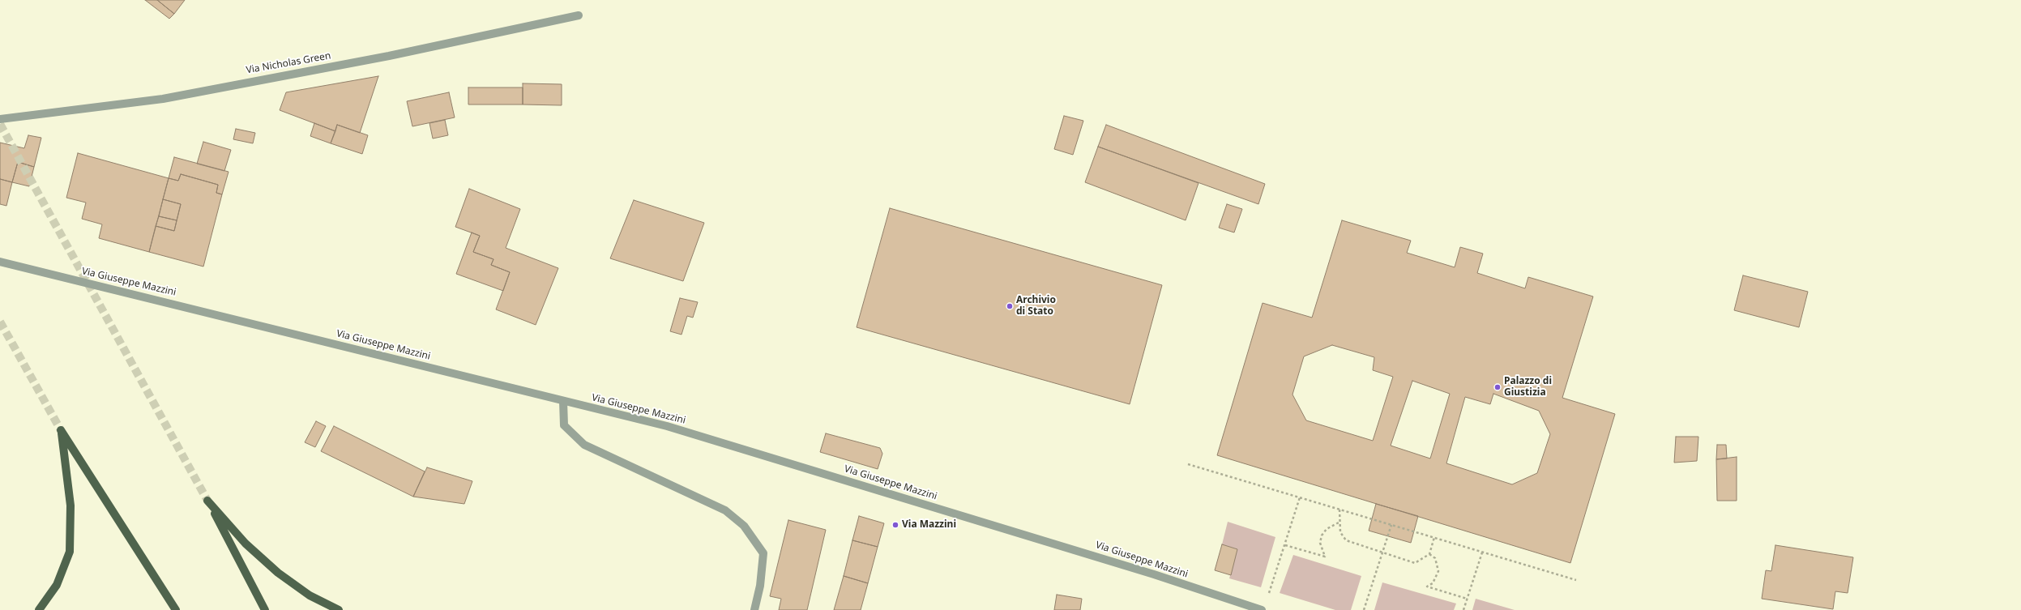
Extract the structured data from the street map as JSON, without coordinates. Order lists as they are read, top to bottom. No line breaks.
{"streets":{"street":["Via Nicholas Green","Via Giuseppe Mazzini"]},"places":["Archivio di Stato","Palazzo di Giustizia","Via Mazzini"]}
